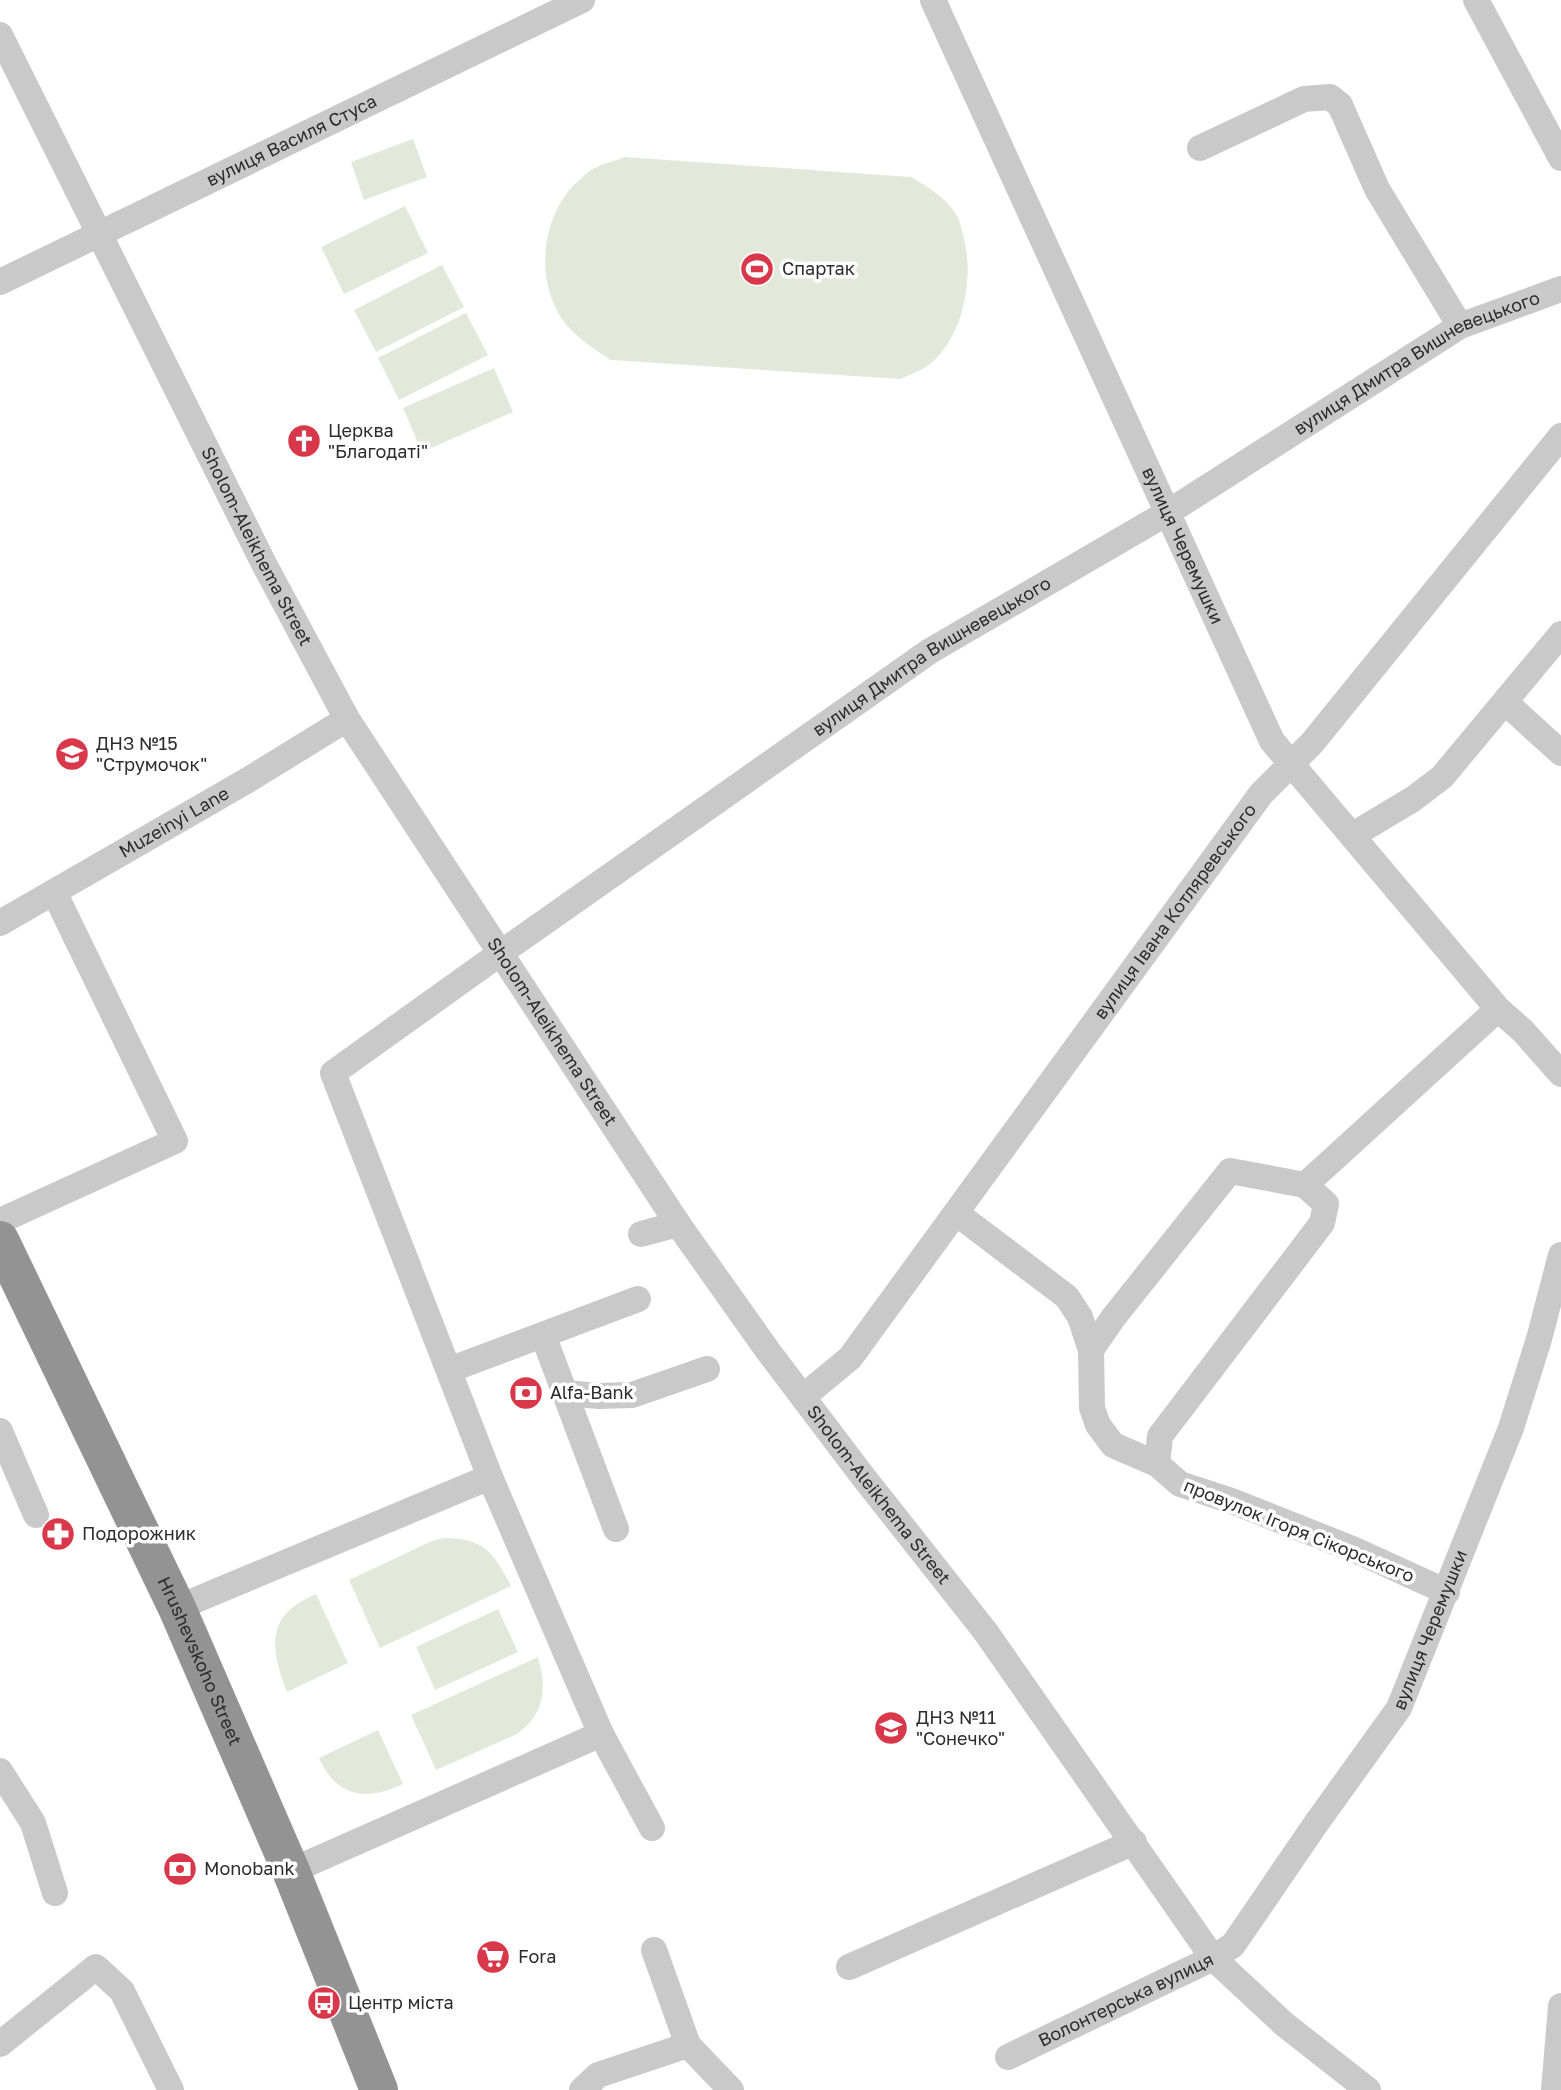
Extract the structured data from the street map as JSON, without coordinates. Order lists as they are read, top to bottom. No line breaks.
{"streets":{"highway":["Hrushevskoho Street"],"street":["вулиця Василя Стуса","вулиця Дмитра Вишневецького","вулиця Черемушки","Sholom-Aleikhema Street","Muzeinyi Lane","вулиця Івана Котляревського","провулок Ігоря Сікорського","Волонтерська вулиця"]},"crossings":[["вулиця Василя Стуса","Sholom-Aleikhema Street"],["вулиця Дмитра Вишневецького","вулиця Черемушки"],["вулиця Дмитра Вишневецького","Sholom-Aleikhema Street"],["вулиця Черемушки","Sholom-Aleikhema Street"],["вулиця Черемушки","вулиця Івана Котляревського"],["вулиця Черемушки","провулок Ігоря Сікорського"],["вулиця Черемушки","Волонтерська вулиця"],["Sholom-Aleikhema Street","Muzeinyi Lane"],["Sholom-Aleikhema Street","вулиця Івана Котляревського"],["Sholom-Aleikhema Street","Волонтерська вулиця"],["вулиця Івана Котляревського","провулок Ігоря Сікорського"]],"places":{"sports":["Спартак"],"church":["Церква \"Благодаті\""],"school or university":["ДНЗ №15 \"Струмочок\"","ДНЗ №11 \"Сонечко\""],"bank":["Alfa-Bank","Monobank"],"pharmacy":["Подорожник"],"supermarket":["Fora"],"bus stop":["Центр міста"]}}
